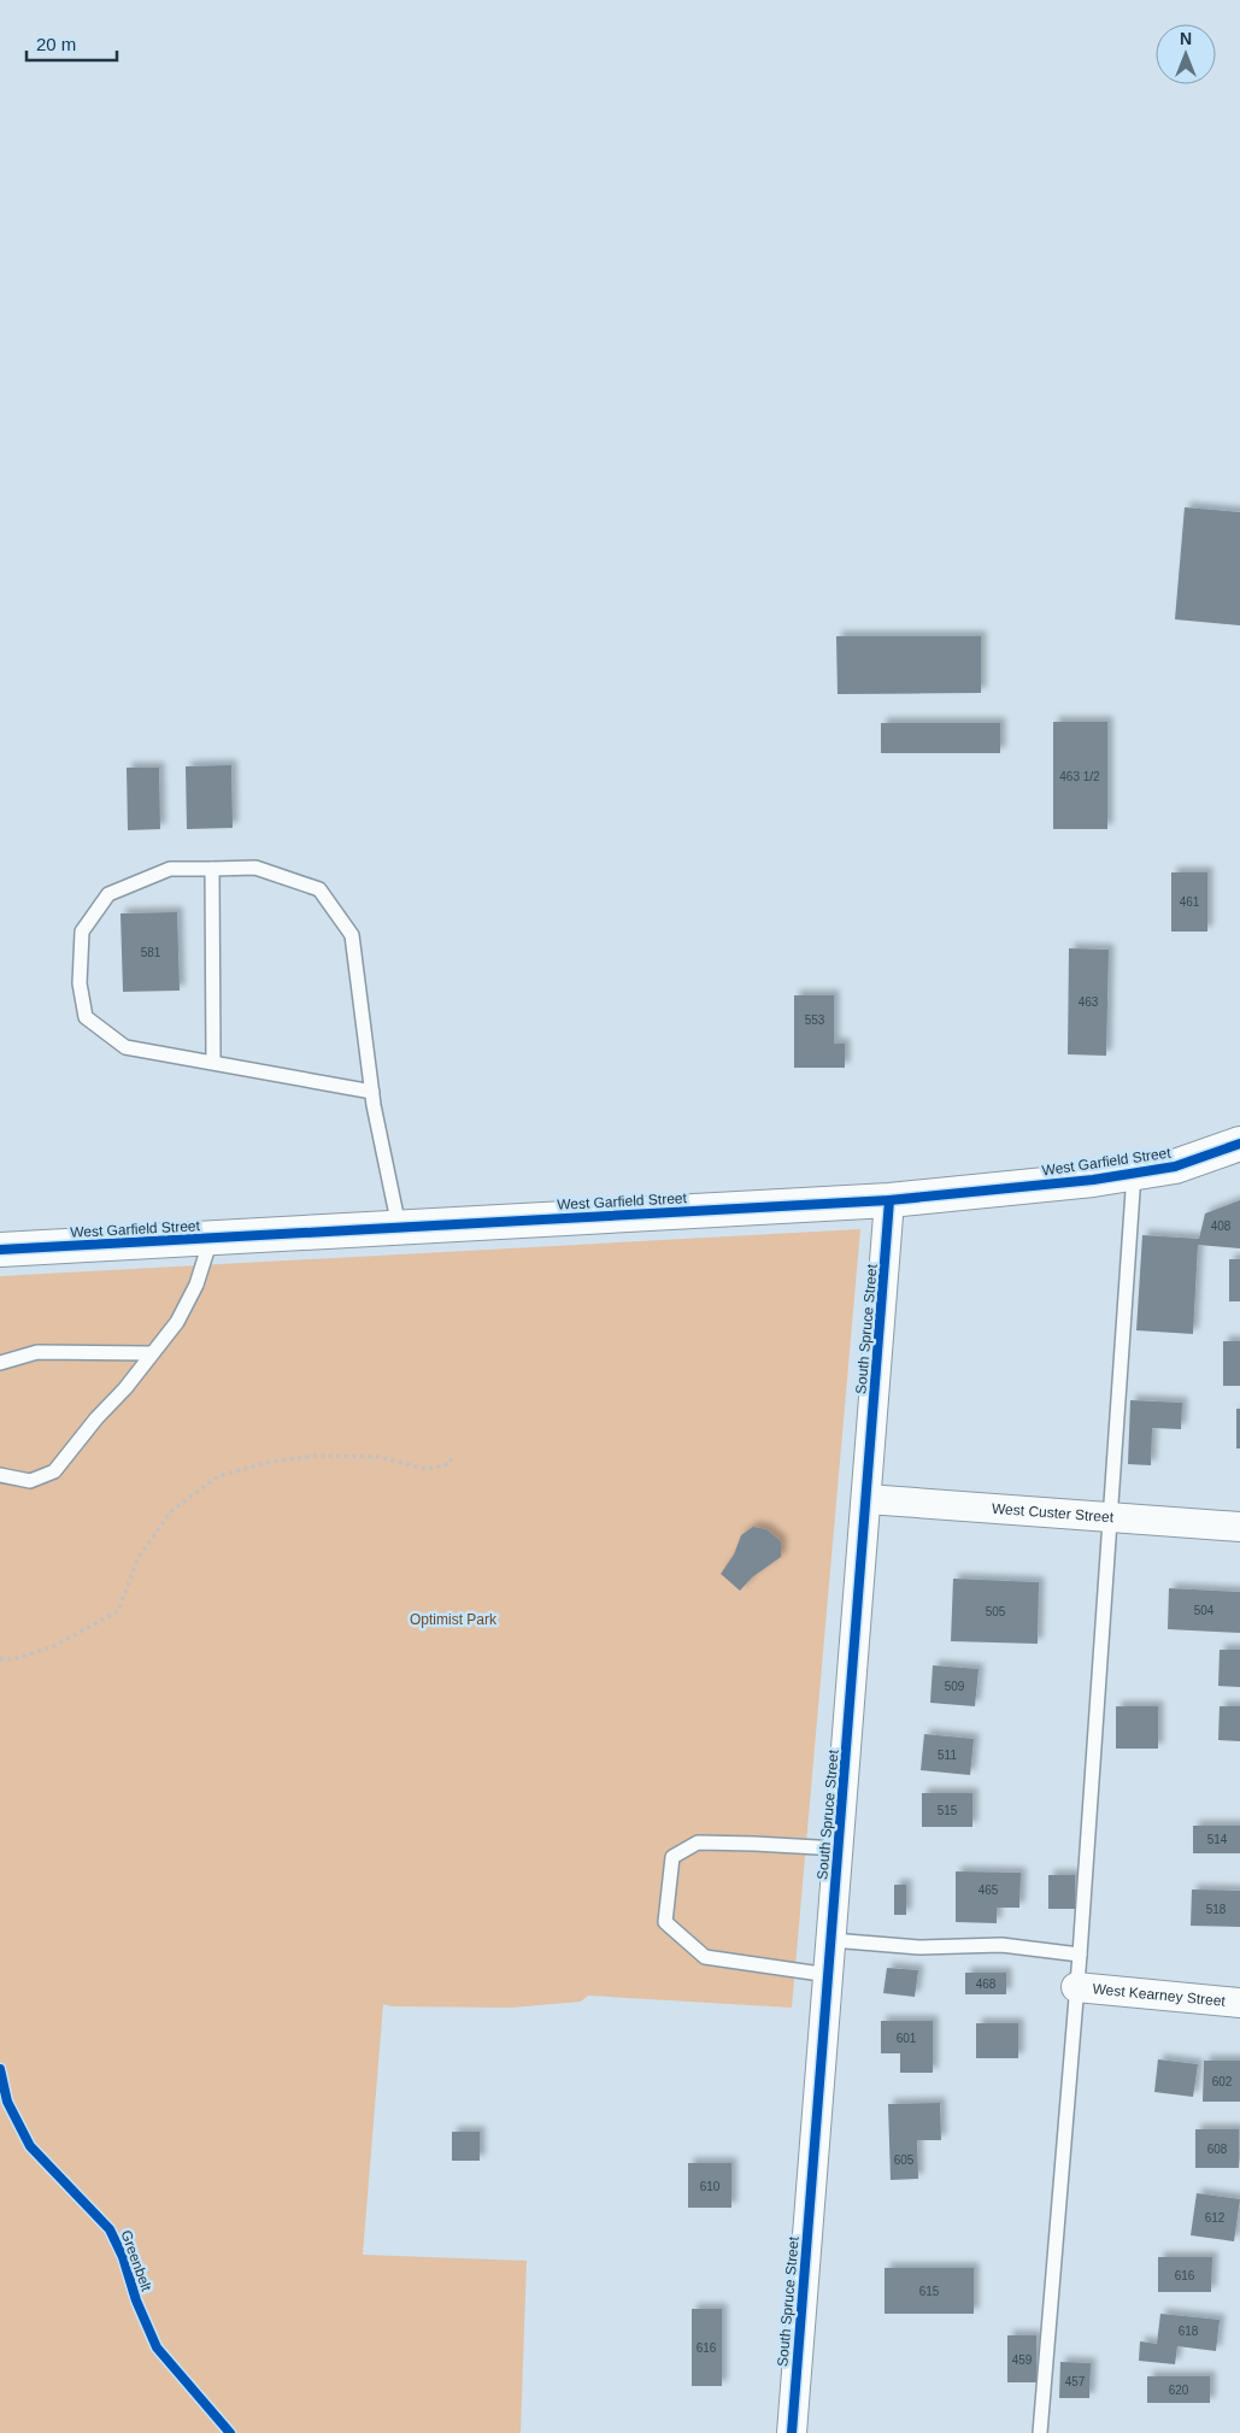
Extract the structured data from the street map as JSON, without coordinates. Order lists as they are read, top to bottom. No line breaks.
{"streets":{"street":["West Garfield Street","South Spruce Street","West Custer Street","West Kearney Street"],"cycle path":["Greenbelt"]},"crossings":[["West Garfield Street","South Spruce Street"],["South Spruce Street","West Custer Street"]],"parks":["Optimist Park"],"house_numbers":["463 1/2","461","581","463","553","408","504","505","509","511","515","514","465","518","468","601","602","608","605","610","612","616","615","618","616","459","457","620"],"scale_bar":"20 m","north":"top"}
